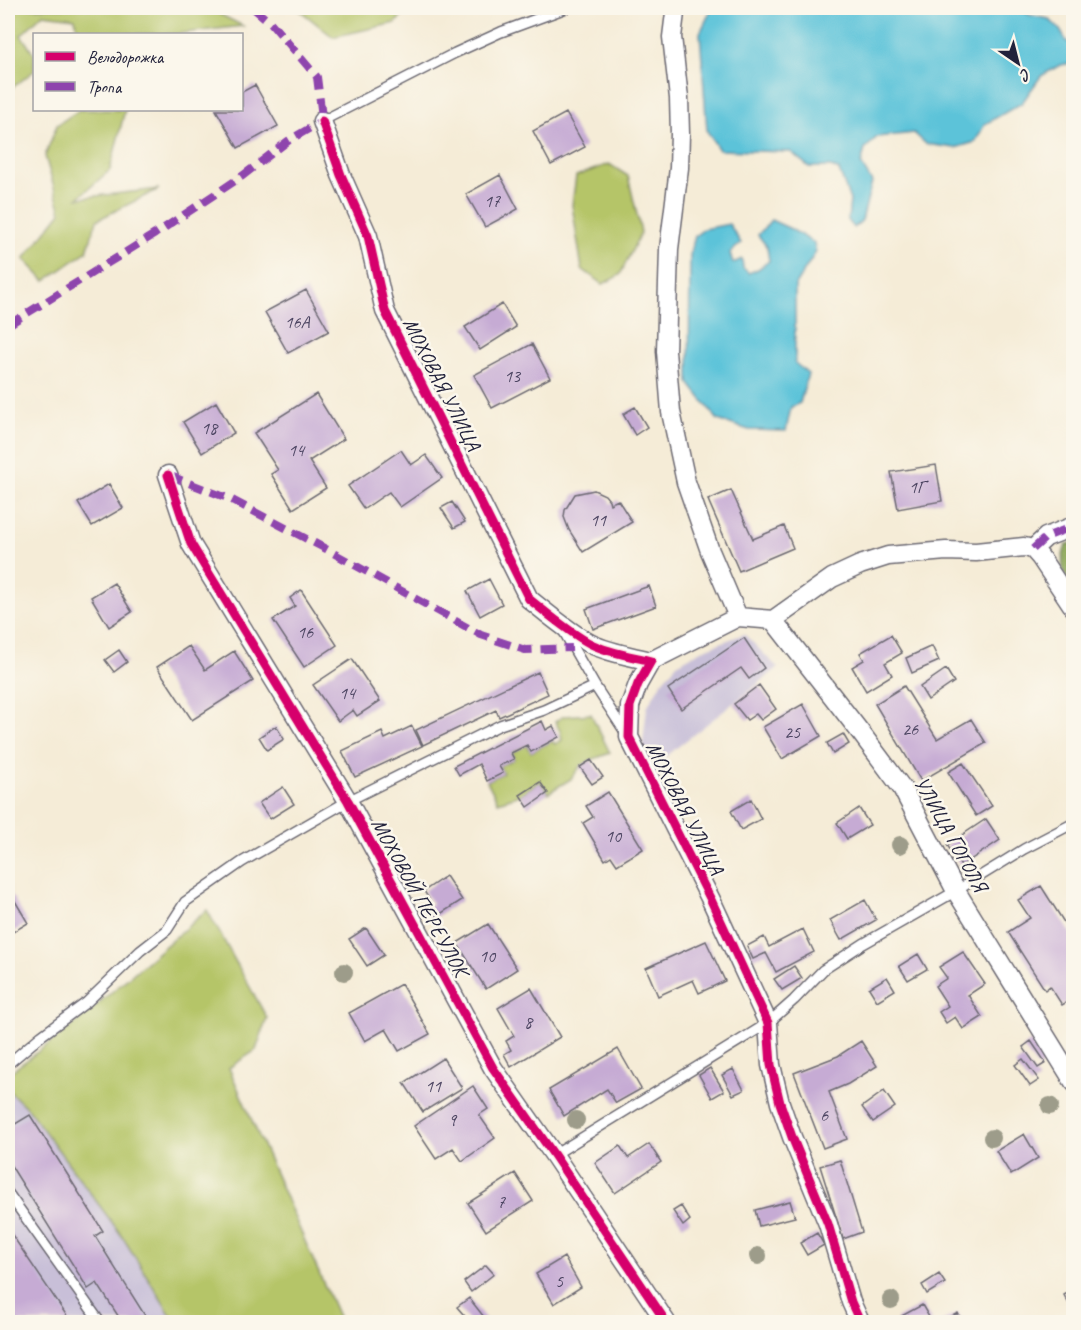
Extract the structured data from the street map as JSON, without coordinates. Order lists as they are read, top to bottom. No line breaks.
{"streets":{"street":["МОХОВАЯ УЛИЦА","УЛИЦА ГОГОЛЯ","МОХОВОЙ ПЕРЕУЛОК"]},"house_numbers":["17","16А","13","18","14","1Г","11","16","14","26","25","10","10","8","11","6","9","7","5"],"legend":["Велодорожка","Тропа"],"north":"bottom right"}
